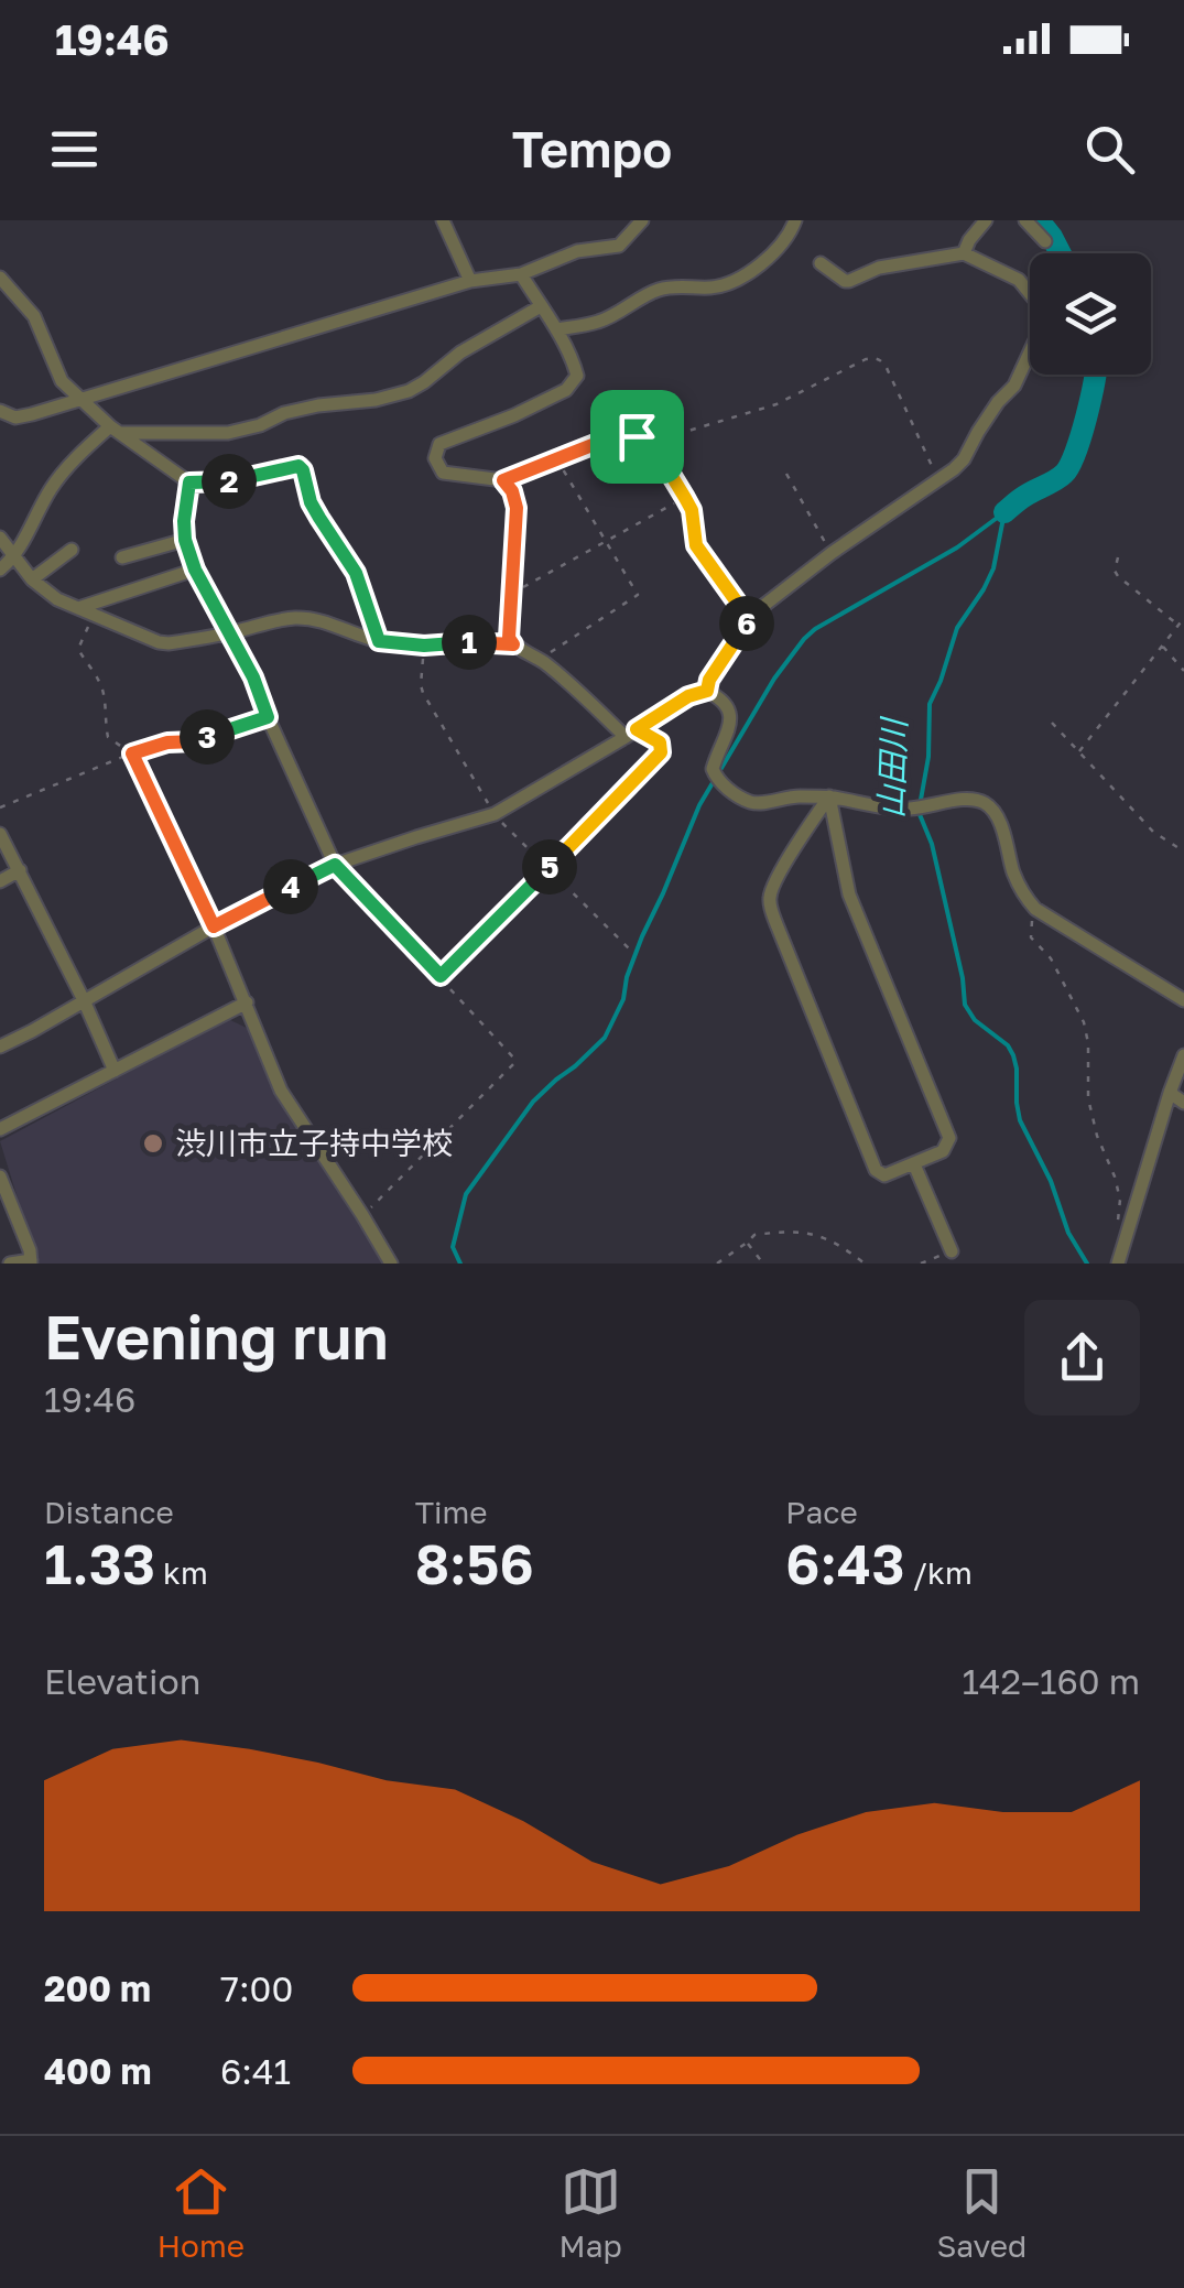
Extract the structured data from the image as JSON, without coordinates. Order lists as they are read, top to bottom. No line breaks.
{"water":["山田川"],"places":["渋川市立子持中学校"],"page":{"status":"19:46","header":"Tempo","pins":["2","6","1","3","5","4"],"heading":["Evening run","19:46"],"stats":[["Distance","1.33 km"],["Time","8:56"],["Pace","6:43 /km"]],"chart":["Elevation","142–160 m"],"list":[{"name":"200 m","note":"7:00"},{"name":"400 m","note":"6:41"}],"tabs":["Home","Map","Saved"]}}
